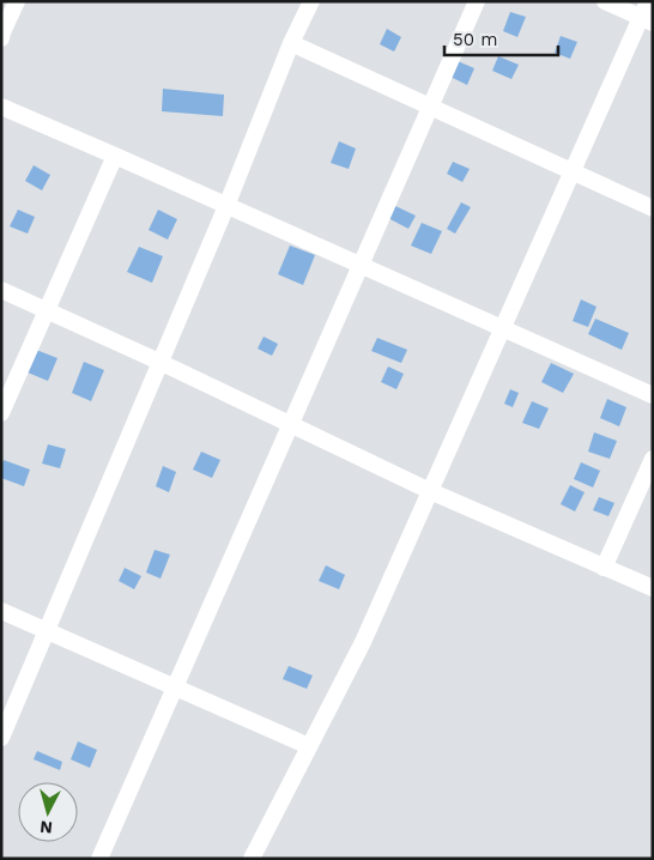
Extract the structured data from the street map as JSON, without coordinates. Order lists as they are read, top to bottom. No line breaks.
{"scale_bar":"50 m","north":"bottom"}
